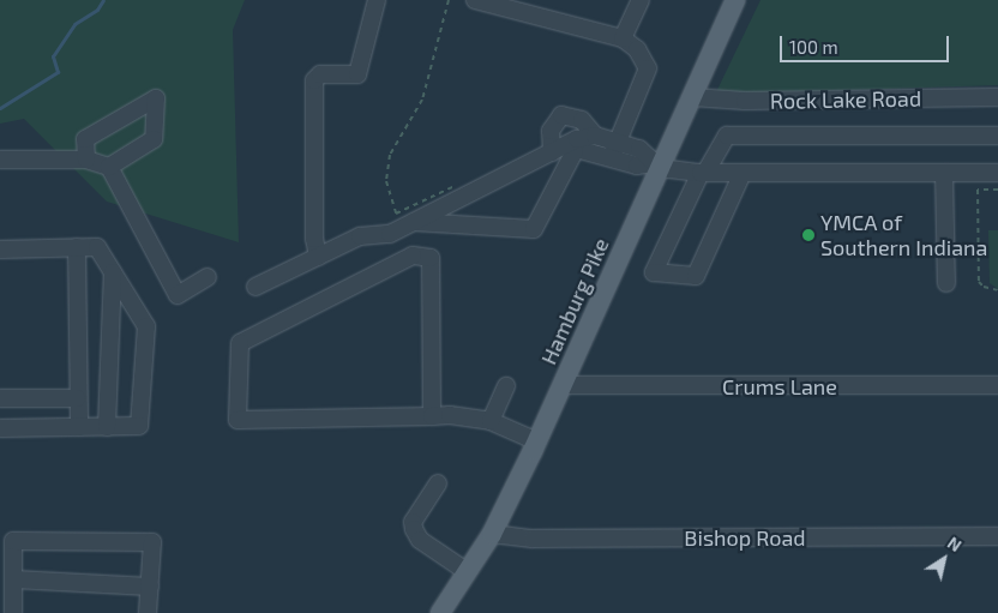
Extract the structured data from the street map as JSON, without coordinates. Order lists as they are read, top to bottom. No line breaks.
{"streets":{"main road":["Hamburg Pike"],"street":["Rock Lake Road","Crums Lane","Bishop Road"]},"crossings":[["Rock Lake Road","Hamburg Pike"],["Hamburg Pike","Crums Lane"],["Hamburg Pike","Bishop Road"]],"places":["YMCA of Southern Indiana"],"scale_bar":"100 m","north":"top right"}
